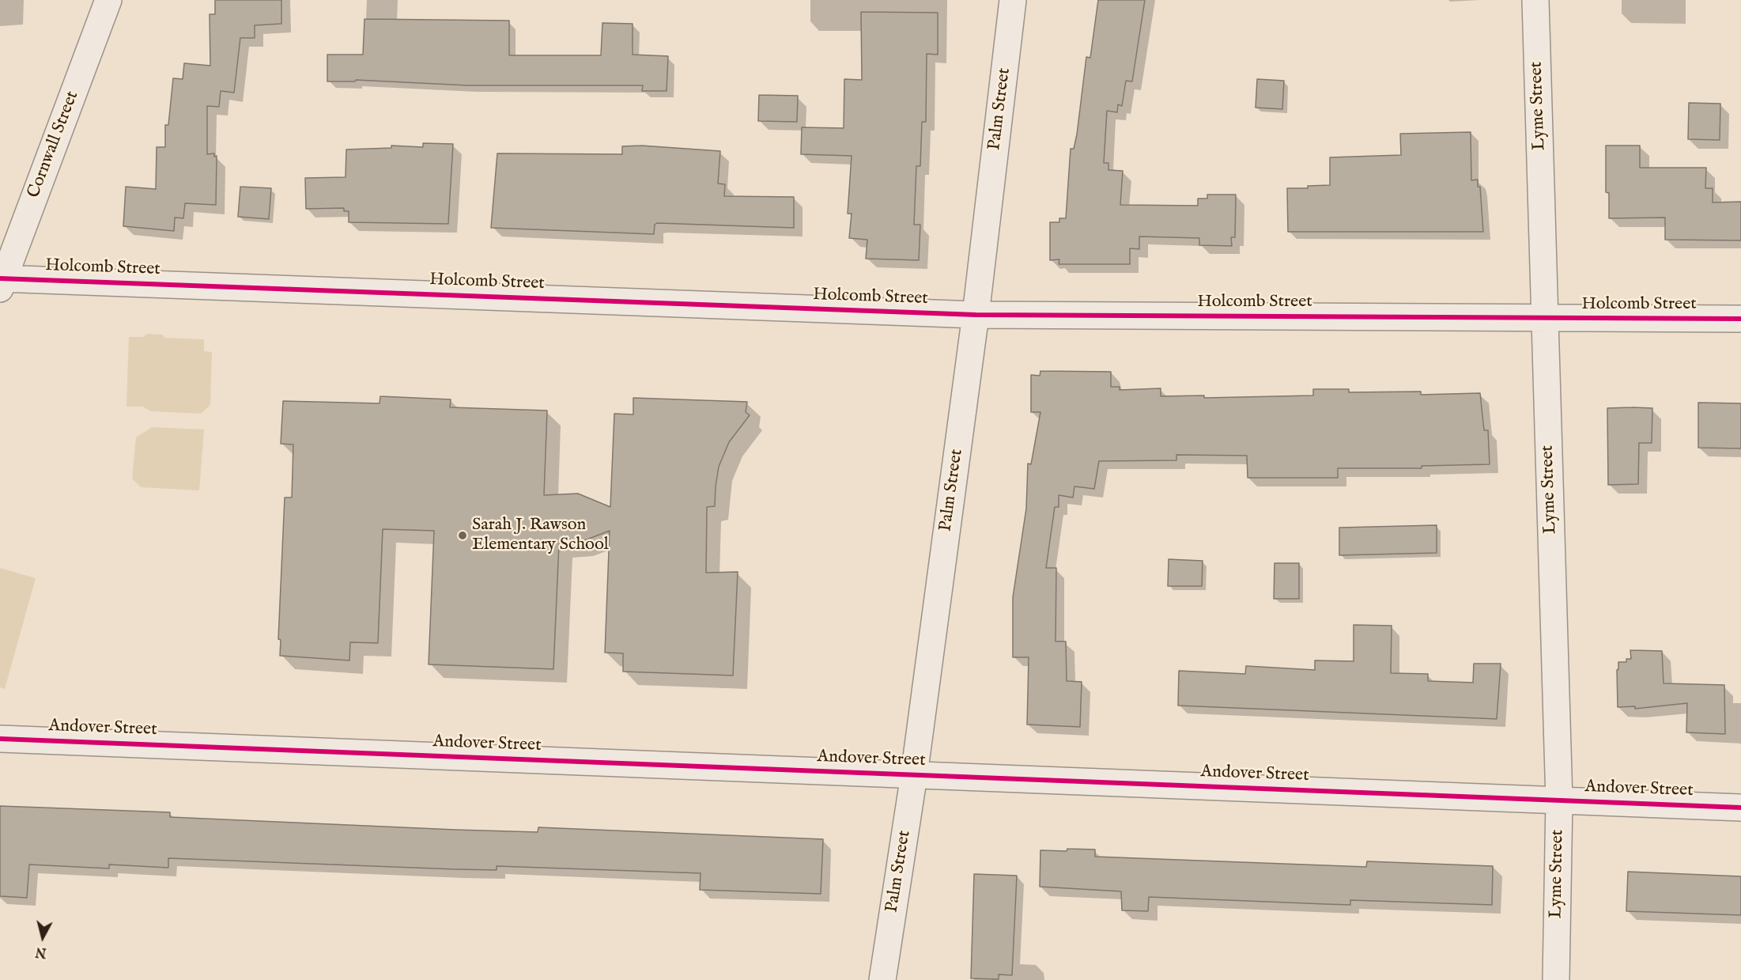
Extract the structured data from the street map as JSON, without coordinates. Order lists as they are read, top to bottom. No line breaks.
{"streets":{"street":["Lyme Street","Palm Street","Cornwall Street","Holcomb Street","Andover Street"]},"crossings":[["Lyme Street","Holcomb Street"],["Lyme Street","Andover Street"],["Palm Street","Holcomb Street"],["Palm Street","Andover Street"],["Cornwall Street","Holcomb Street"]],"places":["Sarah J. Rawson Elementary School"],"north":"bottom"}
